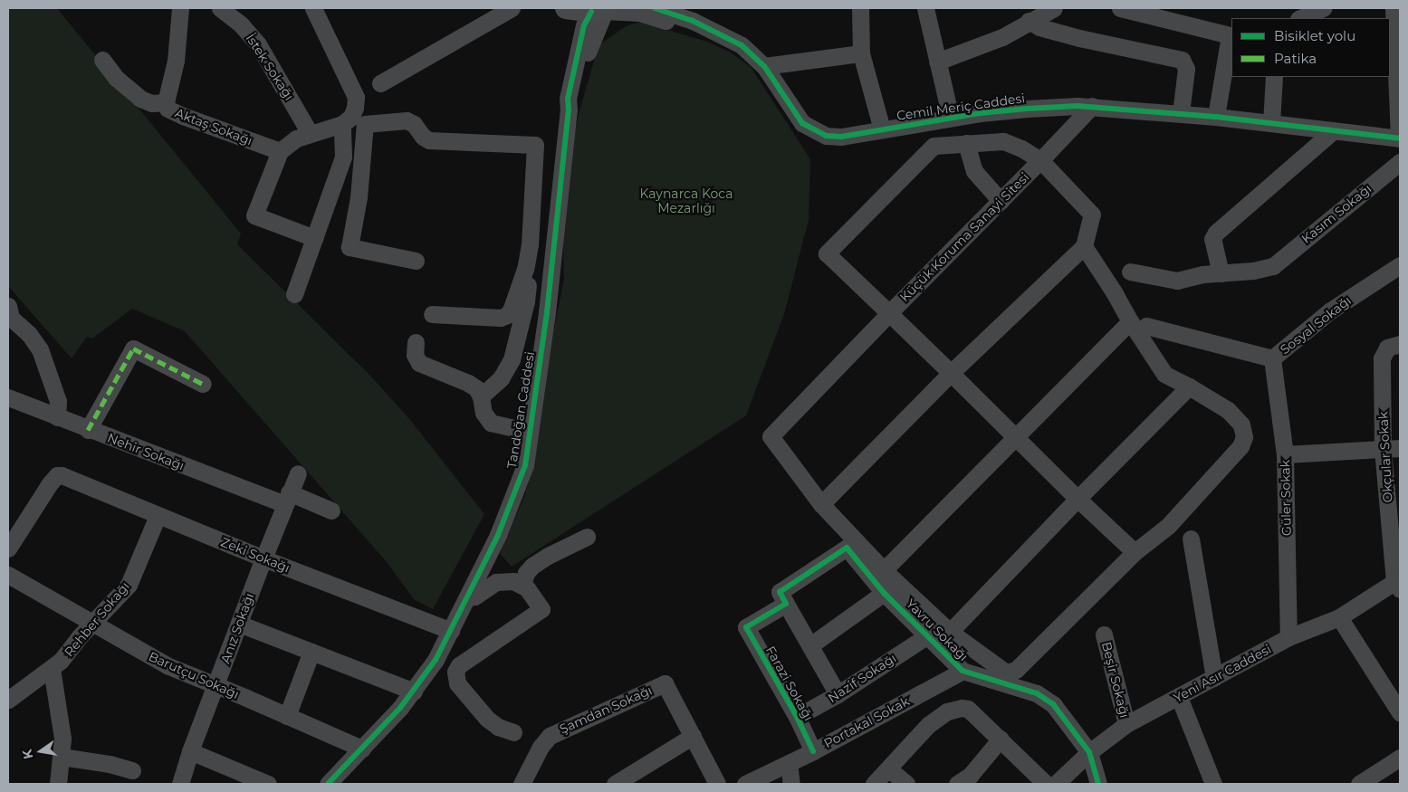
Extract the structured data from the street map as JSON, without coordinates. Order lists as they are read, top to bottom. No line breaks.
{"streets":{"main road":["Cemil Meriç Caddesi"],"street":["İstek Sokağı","Aktaş Sokağı","Kasım Sokağı","Küçük Koruma Sanayi Sitesi","Sosyal Sokağı","Tandoğan Caddesi","Nehir Sokağı","Okçular Sokak","Güler Sokak","Zeki Sokağı","Rehber Sokağı","Anız Sokağı","Yavru Sokağı","Yeni Asır Caddesi","Barutçu Sokağı","Nazif Sokağı","Beşir Sokağı","Farazi Sokağı","Şamdan Sokağı","Portakal Sokak"]},"crossings":[["Cemil Meriç Caddesi","Küçük Koruma Sanayi Sitesi"],["Cemil Meriç Caddesi","Tandoğan Caddesi"],["Sosyal Sokağı","Güler Sokak"],["Tandoğan Caddesi","Zeki Sokağı"],["Tandoğan Caddesi","Barutçu Sokağı"],["Nehir Sokağı","Anız Sokağı"],["Okçular Sokak","Yeni Asır Caddesi"],["Güler Sokak","Yeni Asır Caddesi"],["Zeki Sokağı","Rehber Sokağı"],["Zeki Sokağı","Anız Sokağı"],["Rehber Sokağı","Barutçu Sokağı"],["Anız Sokağı","Barutçu Sokağı"],["Yavru Sokağı","Yeni Asır Caddesi"],["Yavru Sokağı","Nazif Sokağı"],["Yavru Sokağı","Farazi Sokağı"],["Yavru Sokağı","Portakal Sokak"],["Yeni Asır Caddesi","Beşir Sokağı"],["Nazif Sokağı","Farazi Sokağı"],["Farazi Sokağı","Portakal Sokak"]],"parks":["Kaynarca Koca Mezarlığı"],"legend":["Bisiklet yolu","Patika"],"north":"left"}
